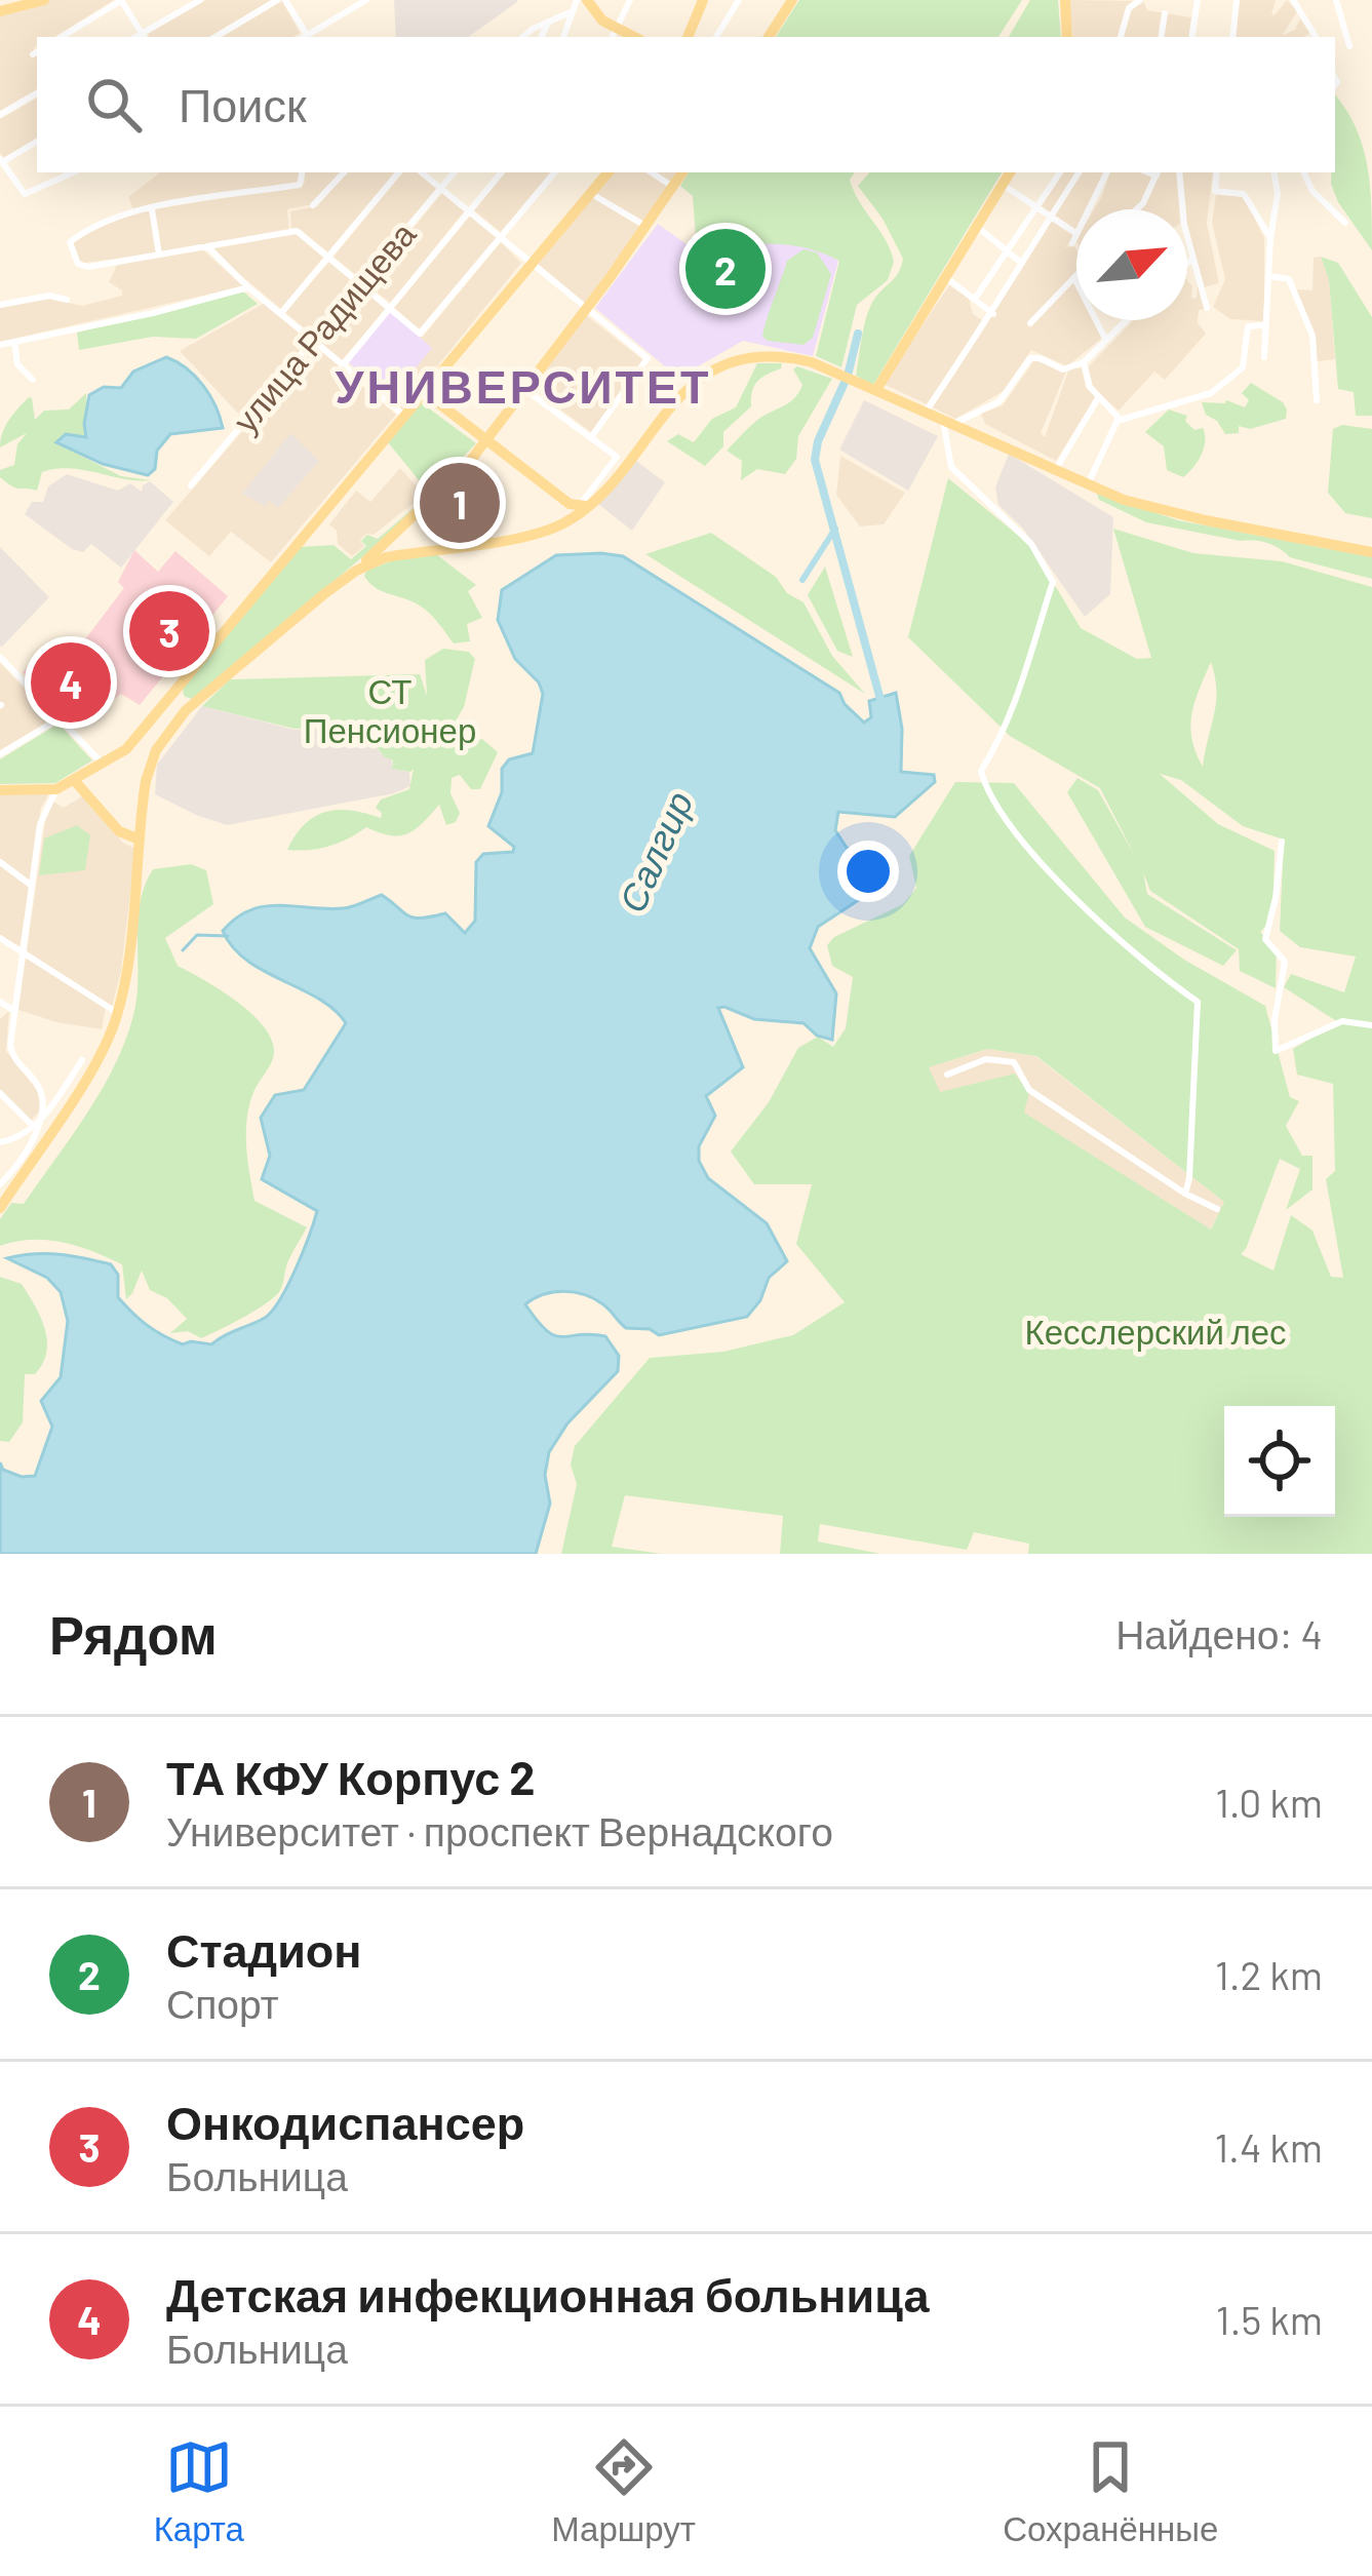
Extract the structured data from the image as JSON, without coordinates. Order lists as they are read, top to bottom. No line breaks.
{"streets":{"street":["улица Радищева"]},"districts":["УНИВЕРСИТЕТ"],"water":["Салгир"],"parks":["СТ Пенсионер","Кесслерский лес"],"north":"top right","page":{"search":"Поиск","pins":["2","1","3","4"],"heading":["Рядом","Найдено: 4"],"list":[{"mark":"1","name":"ТА КФУ Корпус 2","note":"Университет · проспект Вернадского","value":"1.0 km"},{"mark":"2","name":"Стадион","note":"Спорт","value":"1.2 km"},{"mark":"3","name":"Онкодиспансер","note":"Больница","value":"1.4 km"},{"mark":"4","name":"Детская инфекционная больница","note":"Больница","value":"1.5 km"}],"nav":["Карта","Маршрут","Сохранённые"]}}
